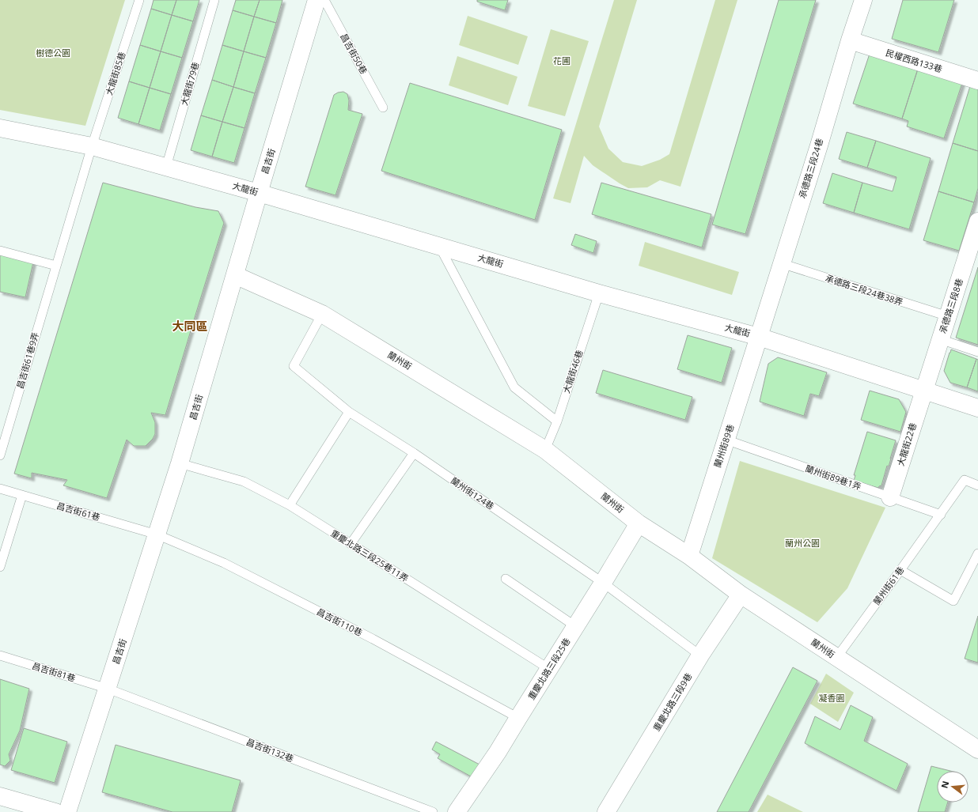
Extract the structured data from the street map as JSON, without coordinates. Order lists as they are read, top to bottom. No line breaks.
{"streets":{"street":["民權西路133巷","昌吉街","承德路三段24巷","大龍街","承德路三段8巷","蘭州街","大龍街22巷","蘭州街89巷","重慶北路三段25巷","重慶北路三段9巷"],"lane":["昌吉街50巷","大龍街85巷","大龍街79巷","承德路三段24巷38弄","昌吉街61巷9弄","大龍街46巷","蘭州街89巷1弄","蘭州街124巷","昌吉街61巷","重慶北路三段25巷11弄","蘭州街61巷","昌吉街110巷","昌吉街81巷","昌吉街132巷"]},"crossings":[["民權西路133巷","承德路三段24巷"],["大龍街85巷","大龍街"],["大龍街85巷","昌吉街61巷9弄"],["大龍街79巷","大龍街"],["昌吉街","大龍街"],["昌吉街","蘭州街"],["昌吉街","昌吉街61巷"],["昌吉街","重慶北路三段25巷11弄"],["昌吉街","昌吉街110巷"],["昌吉街","昌吉街81巷"],["昌吉街","昌吉街132巷"],["承德路三段24巷","大龍街"],["承德路三段24巷","承德路三段24巷38弄"],["承德路三段24巷","蘭州街89巷"],["大龍街","承德路三段8巷"],["大龍街","昌吉街61巷9弄"],["大龍街","大龍街46巷"],["大龍街","大龍街22巷"],["大龍街","蘭州街89巷"],["承德路三段24巷38弄","承德路三段8巷"],["承德路三段8巷","大龍街22巷"],["蘭州街","大龍街46巷"],["蘭州街","蘭州街89巷"],["蘭州街","蘭州街124巷"],["蘭州街","蘭州街61巷"],["蘭州街","重慶北路三段25巷"],["蘭州街","重慶北路三段9巷"],["大龍街22巷","蘭州街89巷1弄"],["蘭州街89巷","蘭州街89巷1弄"],["蘭州街89巷1弄","蘭州街61巷"],["蘭州街124巷","重慶北路三段25巷"],["蘭州街124巷","重慶北路三段9巷"],["昌吉街61巷","昌吉街110巷"],["重慶北路三段25巷11弄","重慶北路三段25巷"],["昌吉街110巷","重慶北路三段25巷"],["昌吉街81巷","昌吉街132巷"]],"districts":["大同區"],"parks":["樹德公園","花圃","蘭州公園","凝香園"],"north":"left"}
